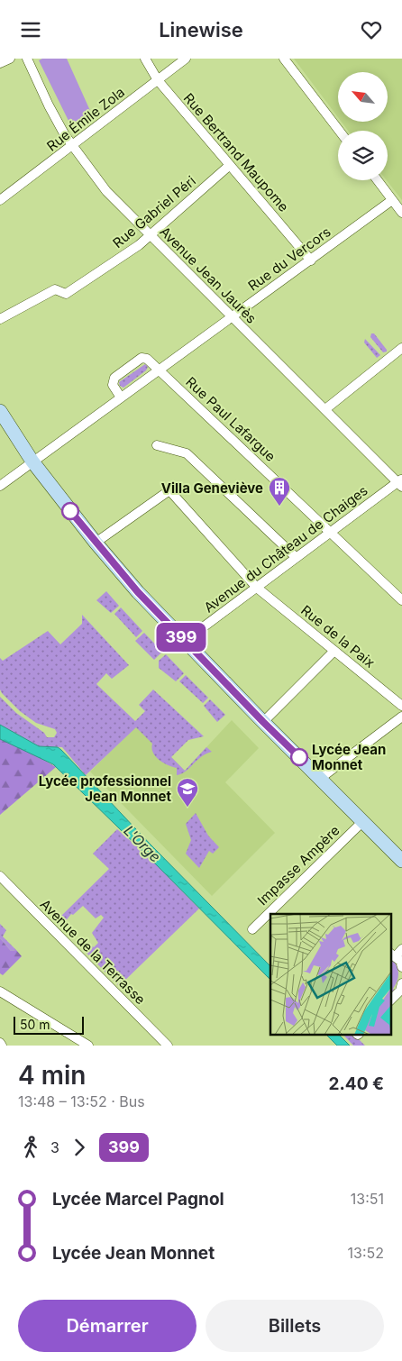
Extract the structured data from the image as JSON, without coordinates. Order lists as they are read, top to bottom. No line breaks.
{"streets":{"street":["Rue Émile Zola","Rue Bertrand Maupome","Rue Gabriel Péri","Rue du Vercors","Avenue Jean Jaurès","Rue Paul Lafargue","Avenue du Château de Chaiges","Rue de la Paix","Impasse Ampère","Avenue de la Terrasse"]},"crossings":[["Rue Émile Zola","Rue Bertrand Maupome"],["Rue Émile Zola","Avenue Jean Jaurès"],["Rue Bertrand Maupome","Rue Gabriel Péri"],["Rue Bertrand Maupome","Rue du Vercors"],["Rue Gabriel Péri","Avenue Jean Jaurès"],["Rue du Vercors","Avenue Jean Jaurès"],["Rue du Vercors","Rue Paul Lafargue"],["Avenue Jean Jaurès","Avenue du Château de Chaiges"],["Rue Paul Lafargue","Avenue du Château de Chaiges"],["Avenue du Château de Chaiges","Rue de la Paix"]],"water":["L'Orge"],"places":{"building":["Villa Geneviève"],"other":["Lycée Jean Monnet"],"school or university":["Lycée professionnel Jean Monnet"]},"lines":["bus line 399"],"scale_bar":"50 m","north":"top left","page":{"header":"Linewise","on_map":"399","scale":"50 m","heading":["4 min","13:48 – 13:52 · Bus","2.40 €"],"legs":["3","399"],"list":[{"name":"Lycée Marcel Pagnol","value":"13:51"},{"name":"Lycée Jean Monnet","value":"13:52"}],"buttons":["Démarrer","Billets"]}}
